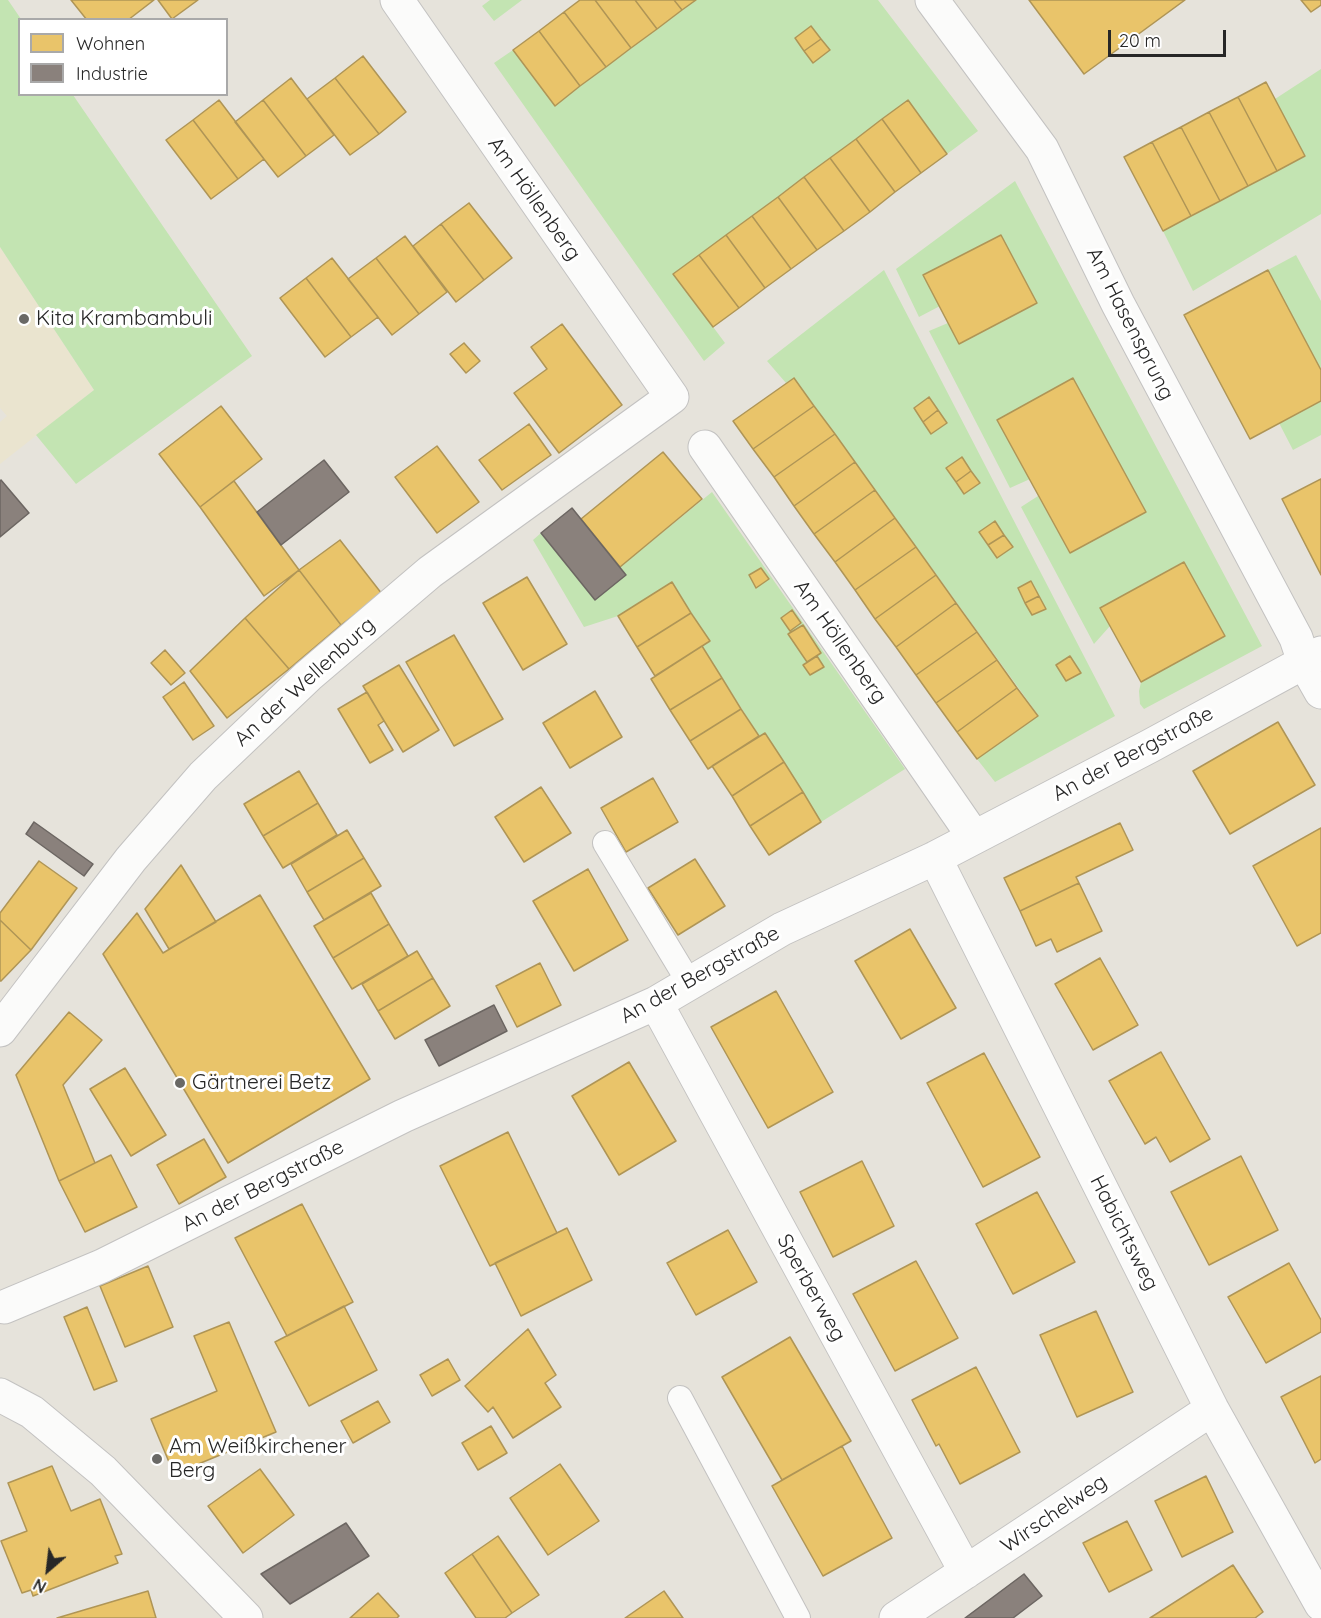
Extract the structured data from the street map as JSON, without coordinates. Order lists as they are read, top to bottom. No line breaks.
{"streets":{"street":["Am Höllenberg","Am Hasensprung","An der Wellenburg","An der Bergstraße","Habichtsweg","Sperberweg","Wirschelweg"]},"crossings":[["Am Höllenberg","An der Wellenburg"],["Am Höllenberg","An der Bergstraße"],["Am Hasensprung","An der Bergstraße"],["An der Bergstraße","Habichtsweg"],["An der Bergstraße","Sperberweg"],["Habichtsweg","Wirschelweg"],["Sperberweg","Wirschelweg"]],"places":["Kita Krambambuli","Gärtnerei Betz","Am Weißkirchener Berg"],"legend":["Wohnen","Industrie"],"scale_bar":"20 m","north":"bottom left"}
